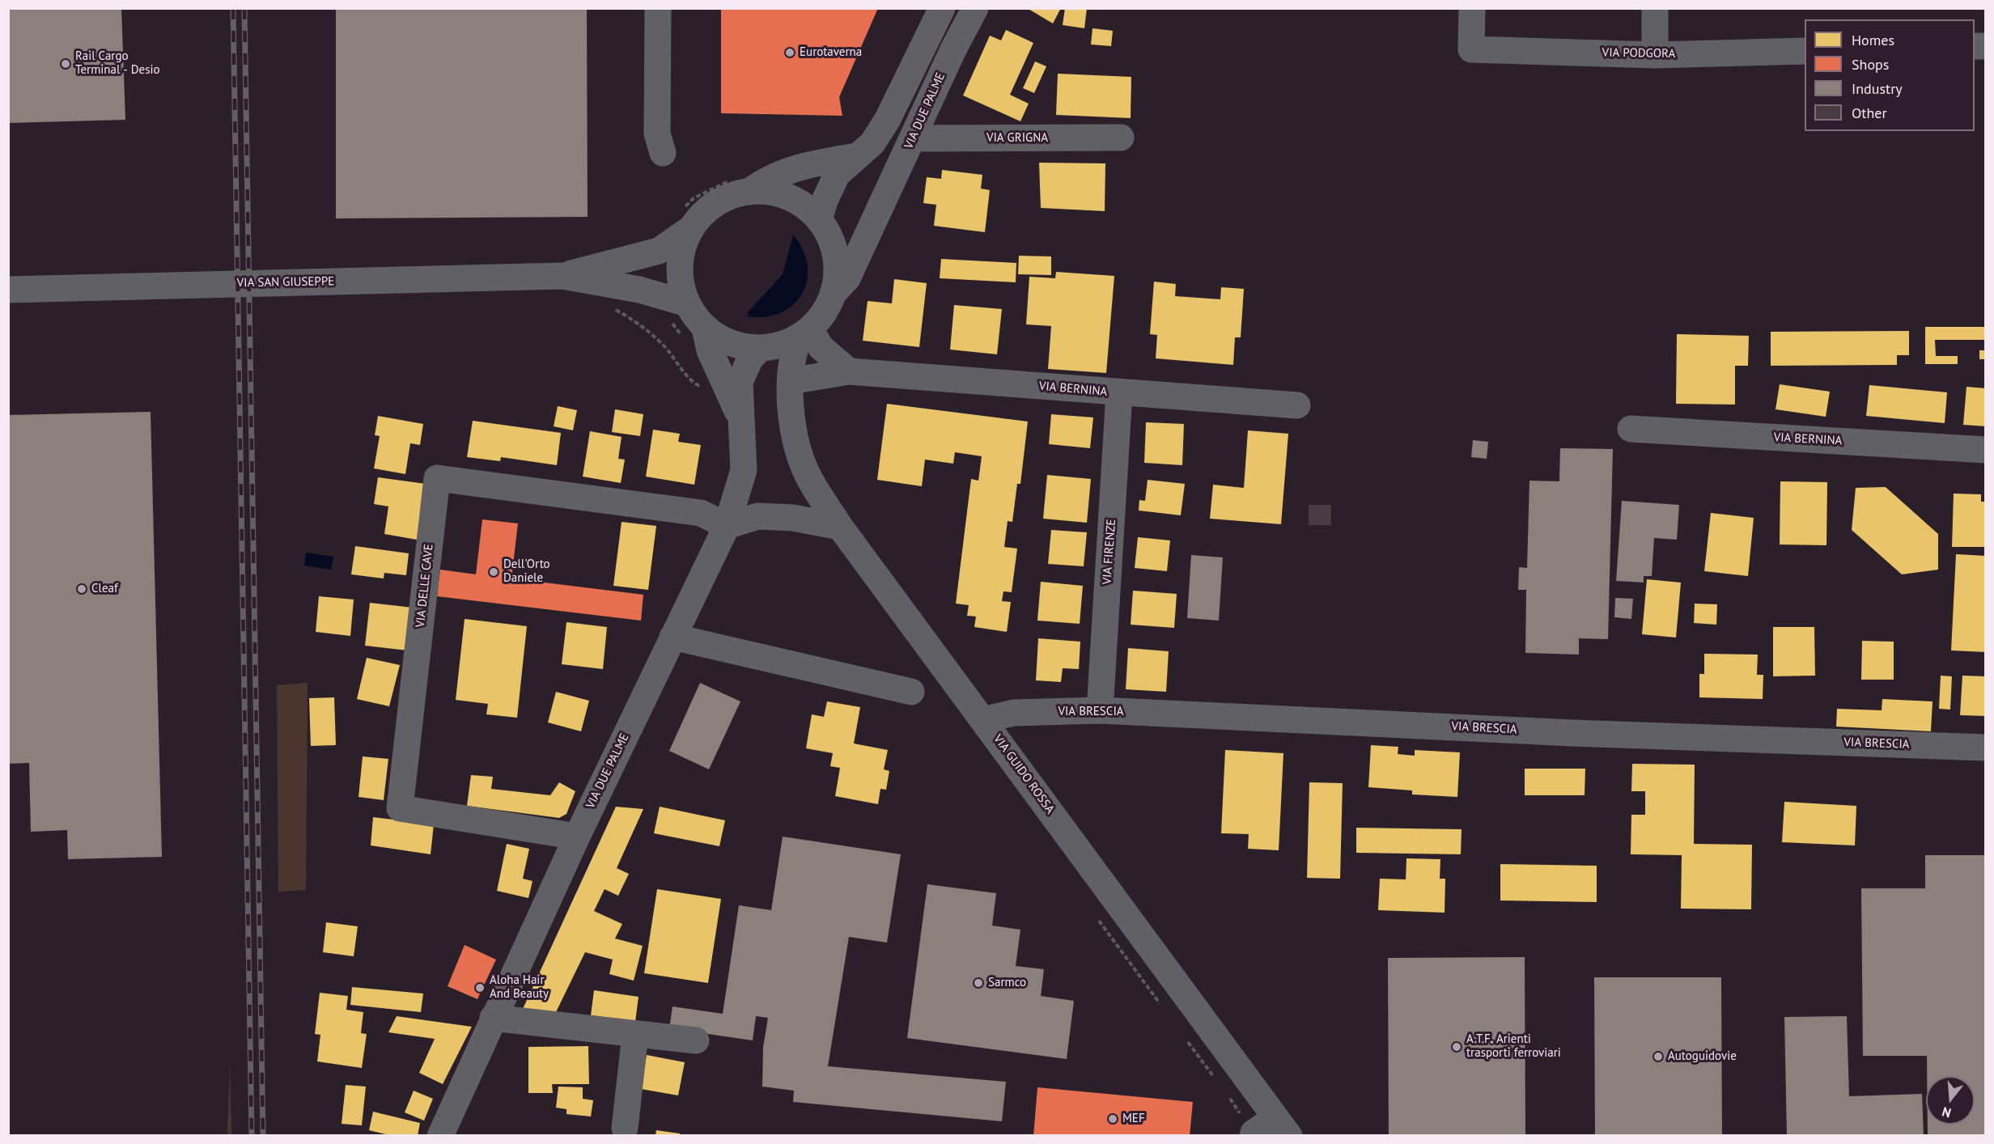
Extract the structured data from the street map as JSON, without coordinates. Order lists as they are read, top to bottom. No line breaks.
{"streets":{"street":["VIA PODGORA","VIA DUE PALME","VIA GRIGNA","VIA SAN GIUSEPPE","VIA BERNINA","VIA FIRENZE","VIA DELLE CAVE","VIA BRESCIA","VIA GUIDO ROSSA"]},"crossings":[["VIA DUE PALME","VIA GRIGNA"],["VIA DUE PALME","VIA SAN GIUSEPPE"],["VIA DUE PALME","VIA DELLE CAVE"],["VIA DUE PALME","VIA GUIDO ROSSA"],["VIA SAN GIUSEPPE","VIA GUIDO ROSSA"],["VIA BERNINA","VIA FIRENZE"],["VIA BERNINA","VIA GUIDO ROSSA"],["VIA FIRENZE","VIA BRESCIA"],["VIA BRESCIA","VIA GUIDO ROSSA"]],"places":["Eurotaverna","Rail Cargo Terminal - Desio","Dell'Orto Daniele","Cleaf","Sarmco","Aloha Hair And Beauty","A.T.F. Arienti trasporti ferroviari","Autoguidovie","MEF"],"legend":["Homes","Shops","Industry","Other"],"north":"bottom"}
